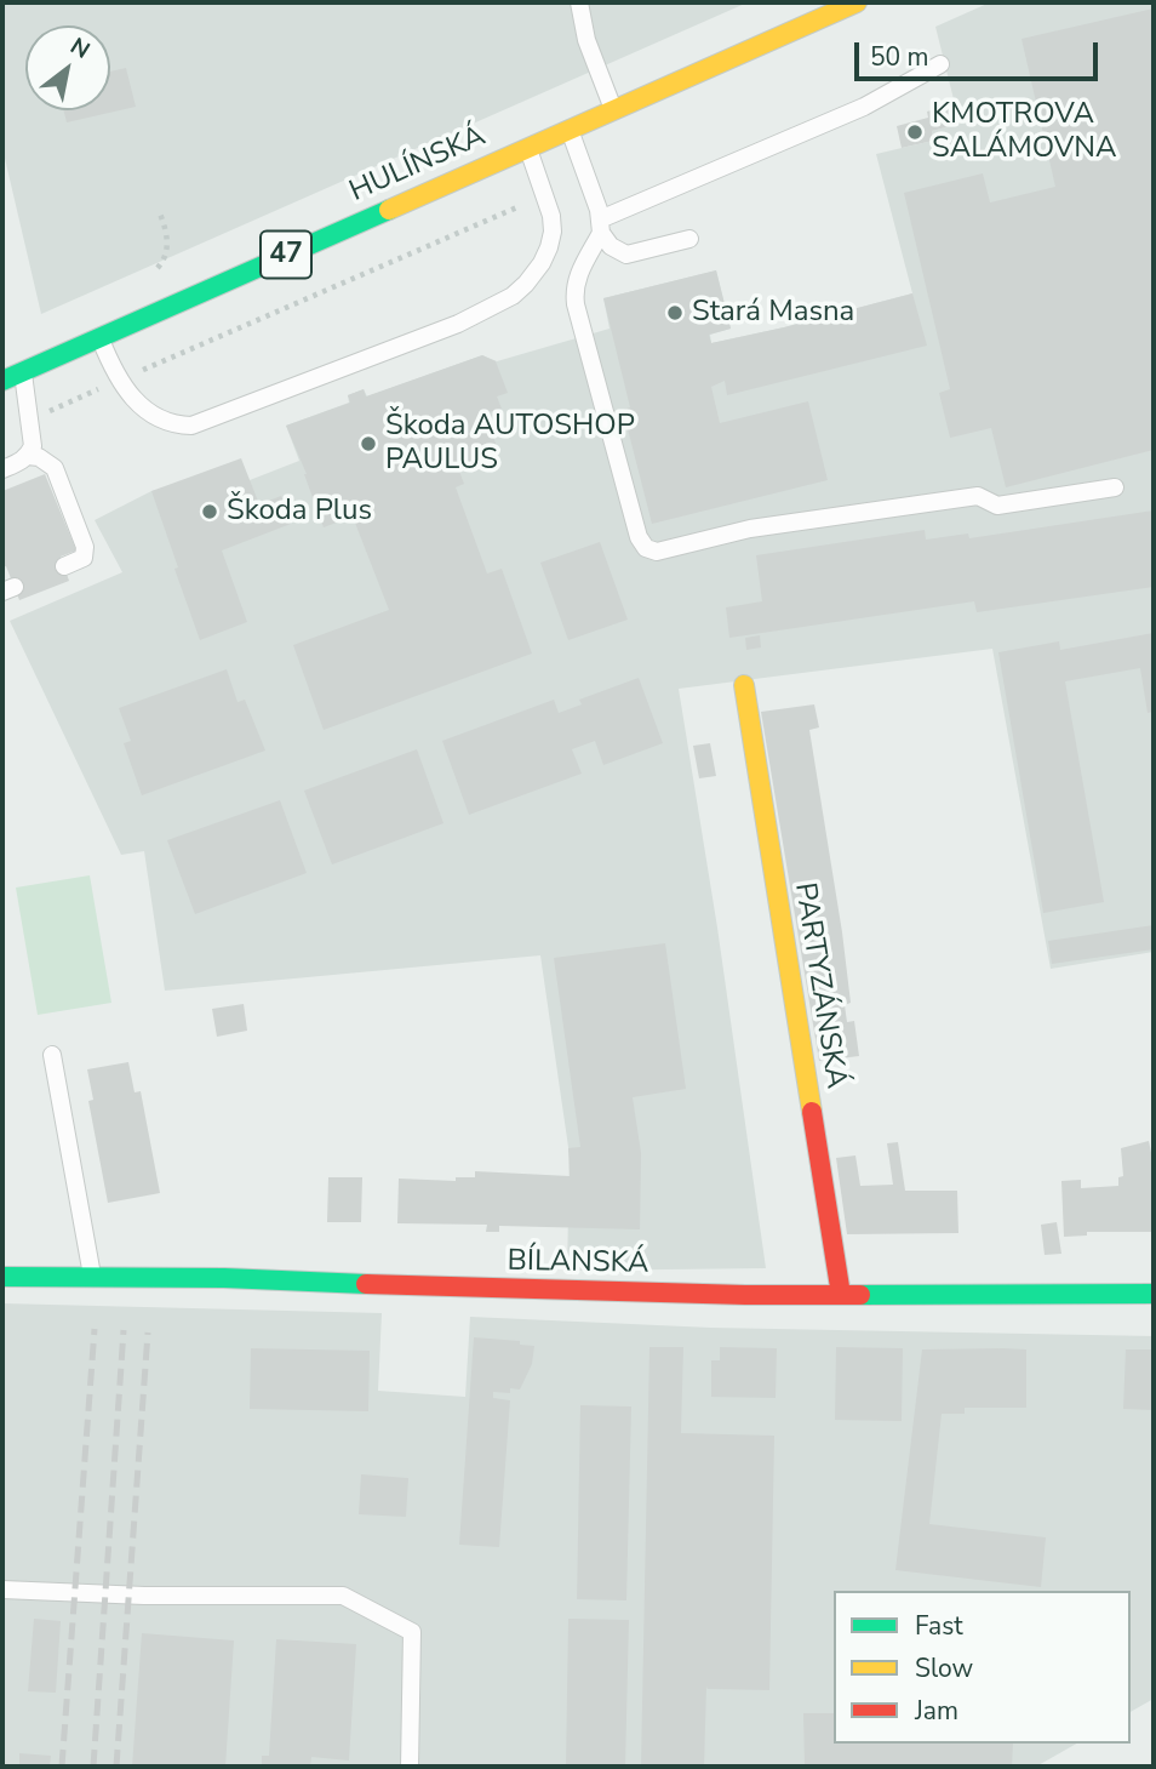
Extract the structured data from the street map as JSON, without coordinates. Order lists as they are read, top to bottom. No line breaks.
{"streets":{"street":["HULÍNSKÁ","47","PARTYZÁNSKÁ","BÍLANSKÁ"]},"crossings":[["PARTYZÁNSKÁ","BÍLANSKÁ"]],"places":["KMOTROVA SALÁMOVNA","Stará Masna","Škoda AUTOSHOP PAULUS","Škoda Plus"],"legend":["Fast","Slow","Jam"],"scale_bar":"50 m","north":"top right"}
